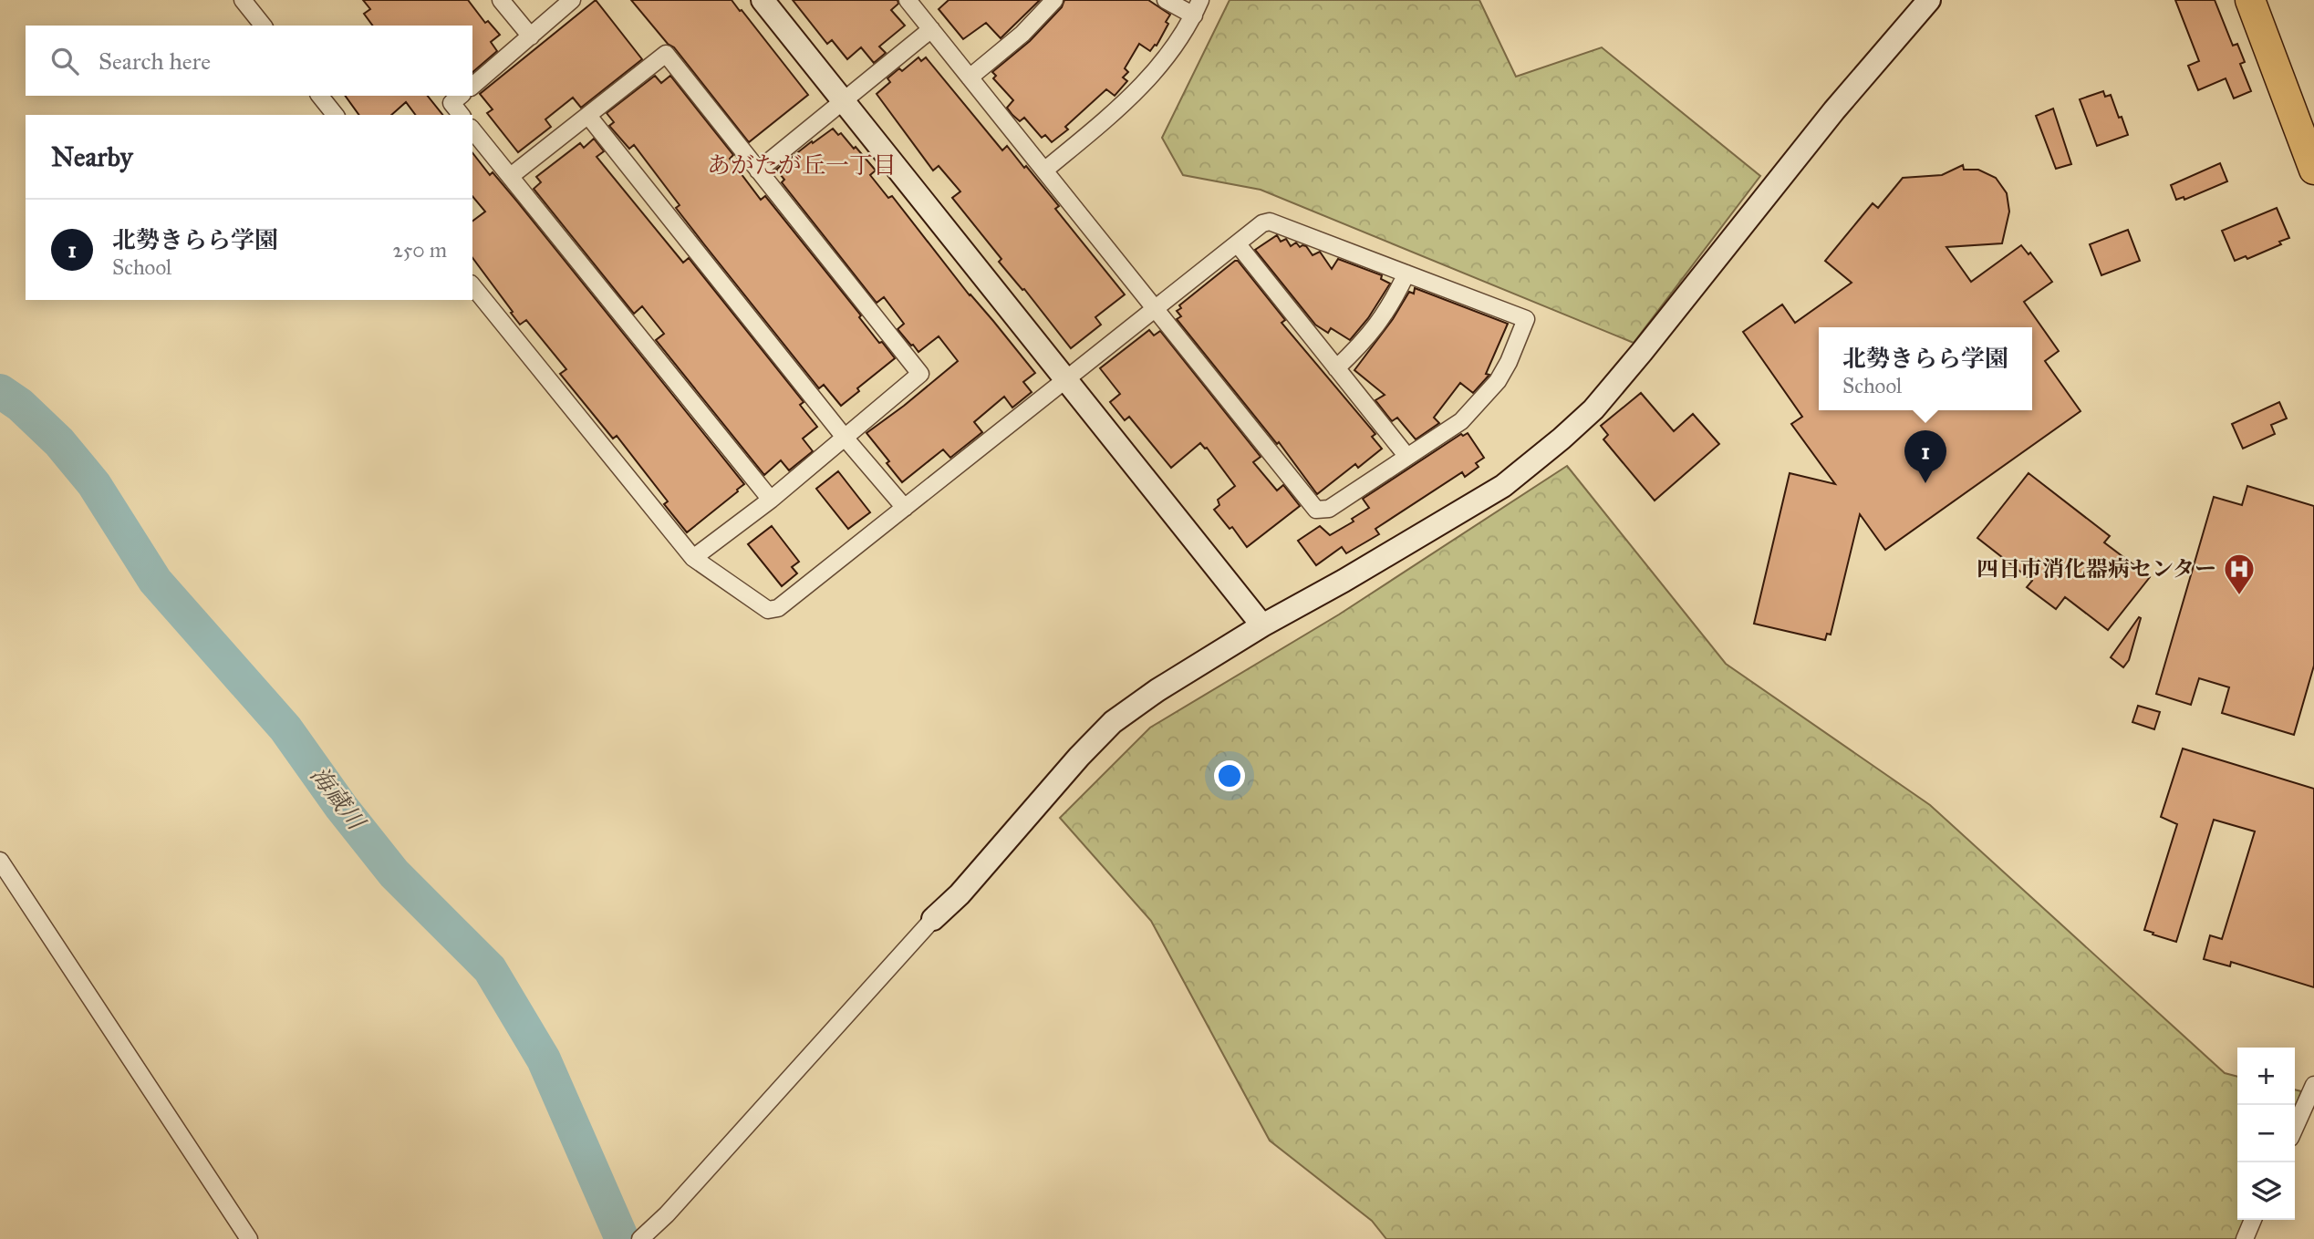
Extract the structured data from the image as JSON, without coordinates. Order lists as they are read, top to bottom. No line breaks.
{"districts":["あがたが丘一丁目"],"water":["海蔵川"],"places":{"hospital":["四日市消化器病センター"]},"page":{"search":"Search here","heading":"Nearby","list":[{"mark":"1","name":"北勢きらら学園","note":"School","value":"250 m"}],"popup":["北勢きらら学園","School"],"pins":"1","map_buttons":["+","−"]}}
